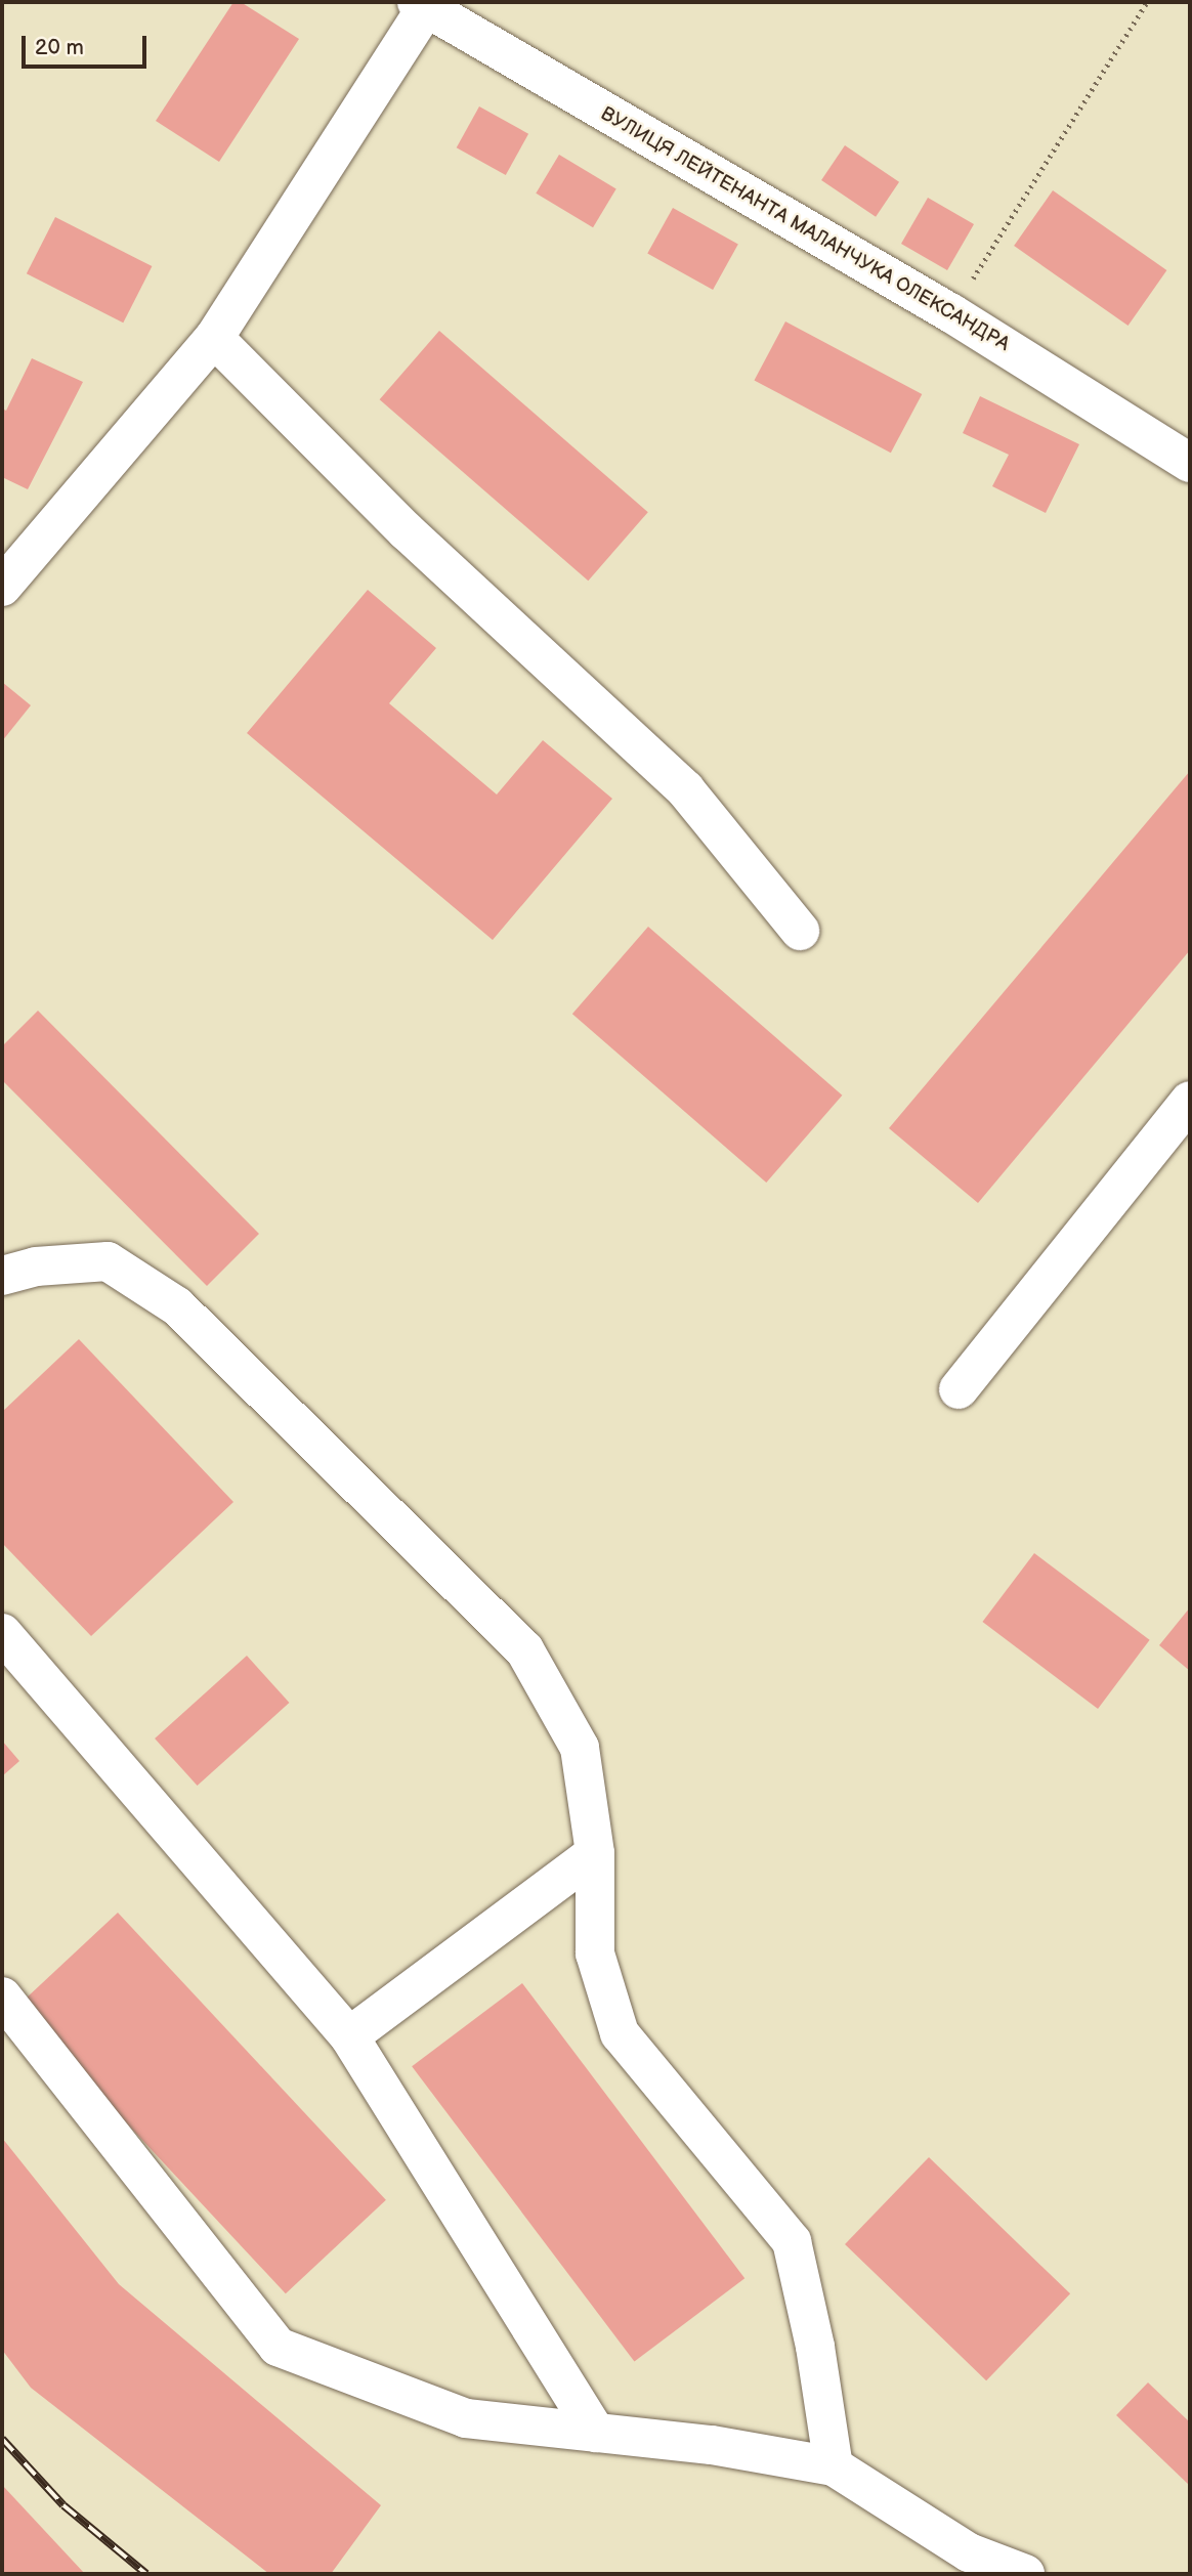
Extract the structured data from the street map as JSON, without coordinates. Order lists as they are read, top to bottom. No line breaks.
{"streets":{"street":["ВУЛИЦЯ ЛЕЙТЕНАНТА МАЛАНЧУКА ОЛЕКСАНДРА"]},"scale_bar":"20 m"}
